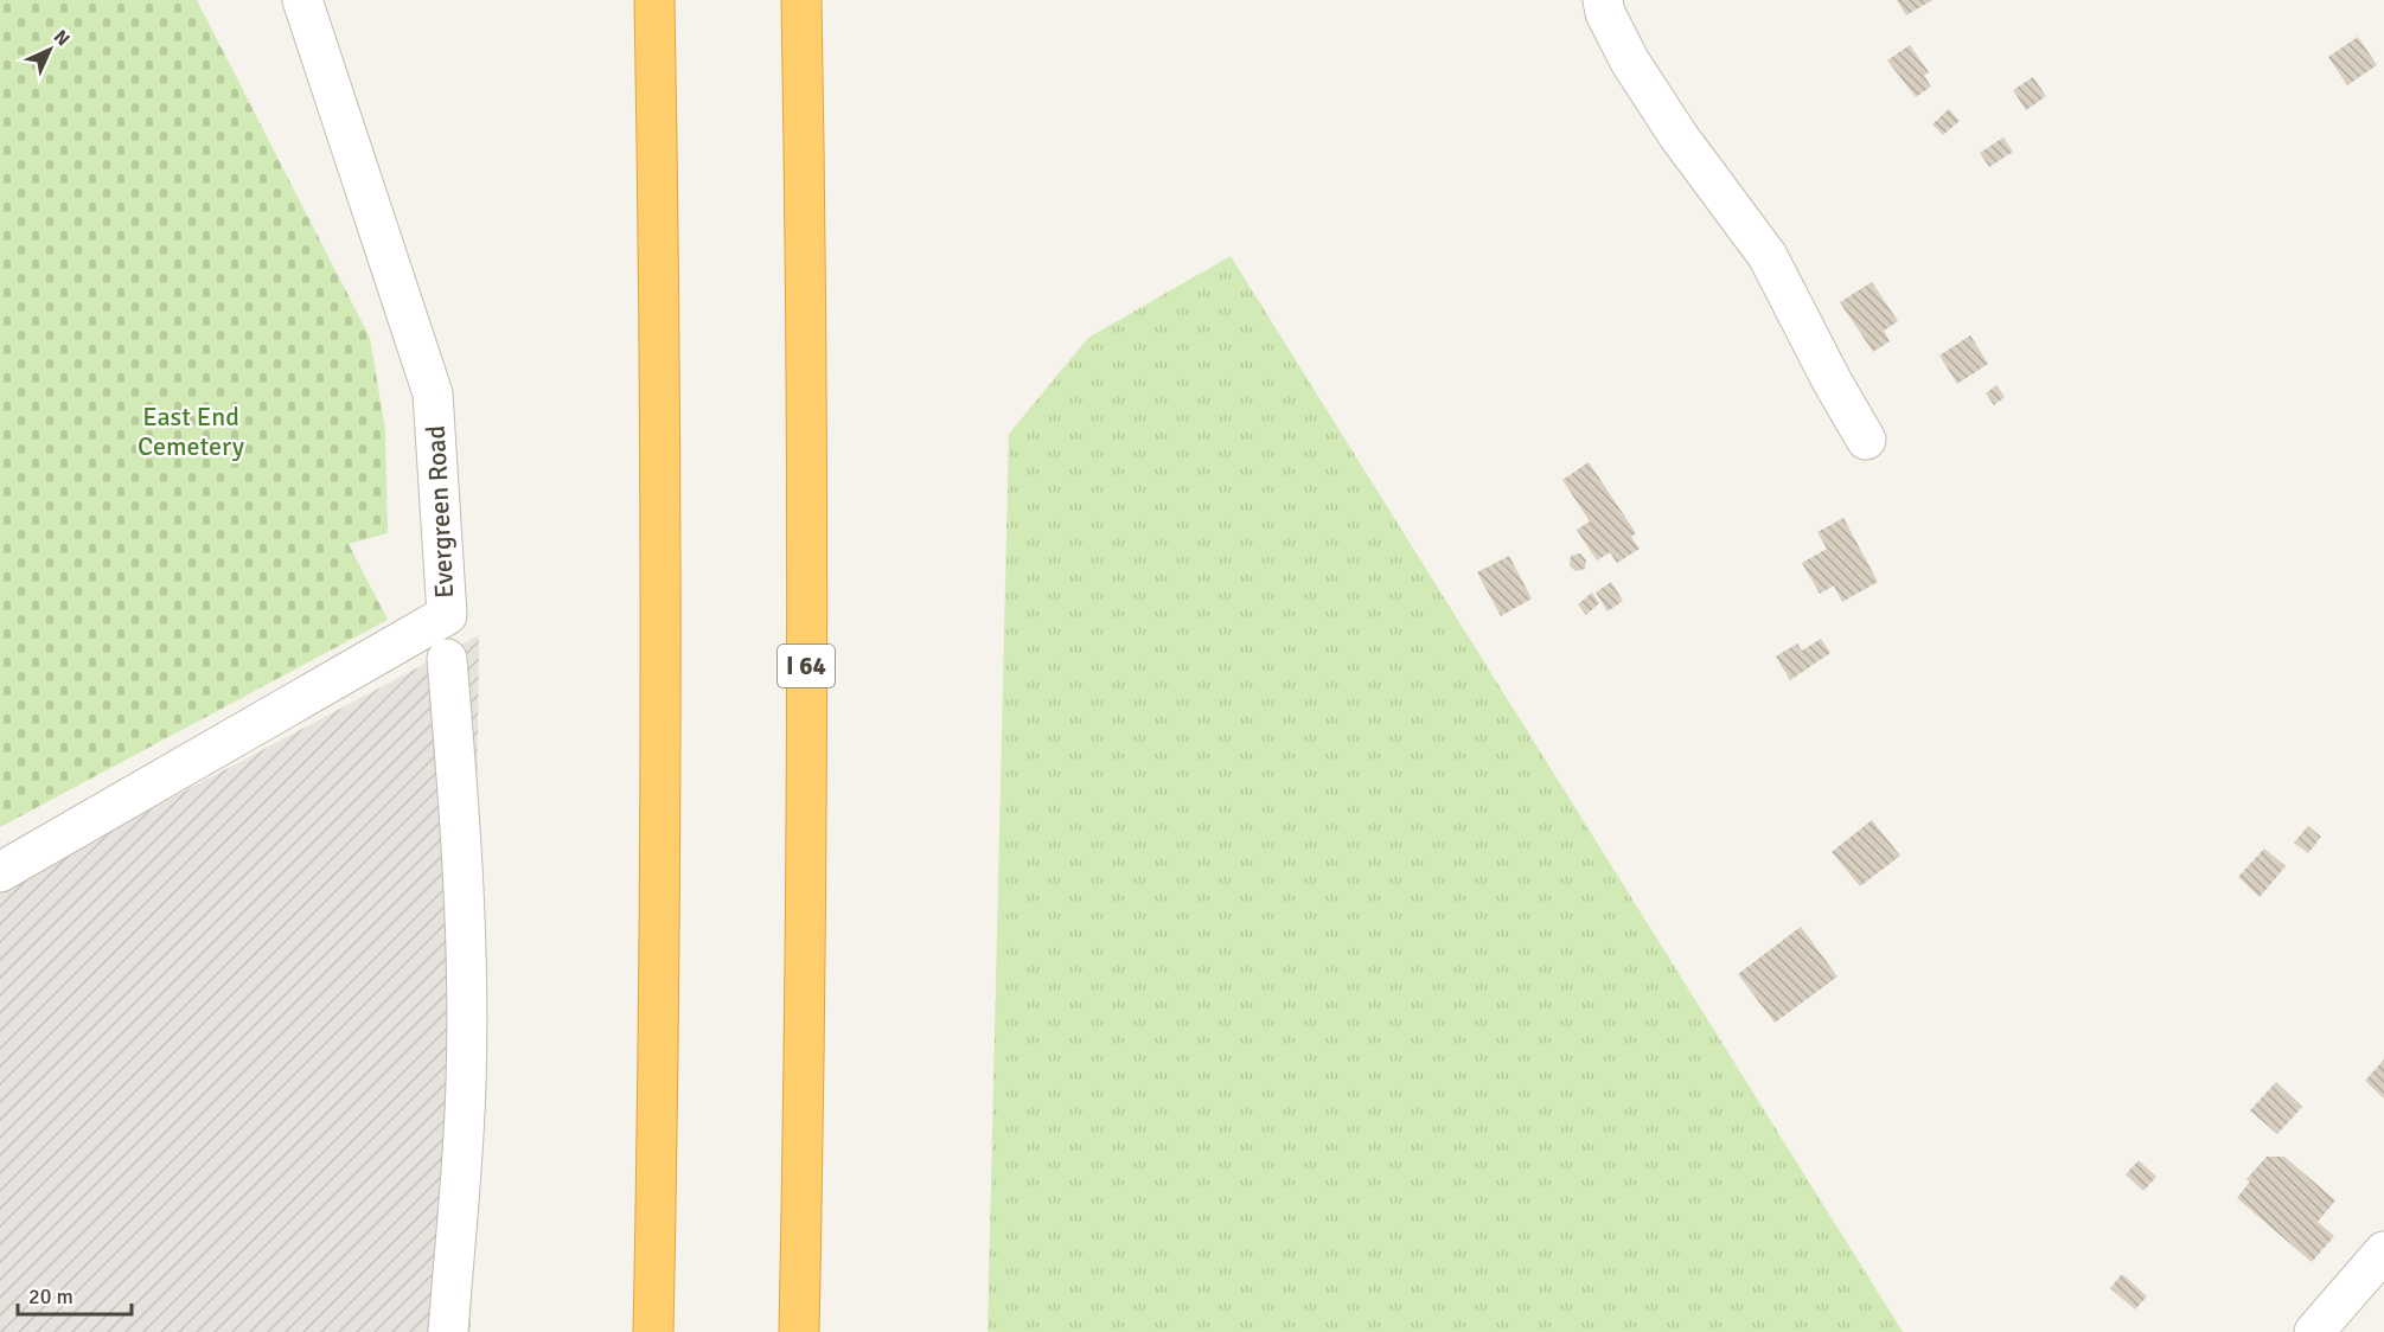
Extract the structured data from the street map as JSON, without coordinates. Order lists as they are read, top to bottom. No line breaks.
{"streets":{"highway":["I 64"],"street":["Evergreen Road"]},"parks":["East End Cemetery"],"scale_bar":"20 m","north":"top right"}
